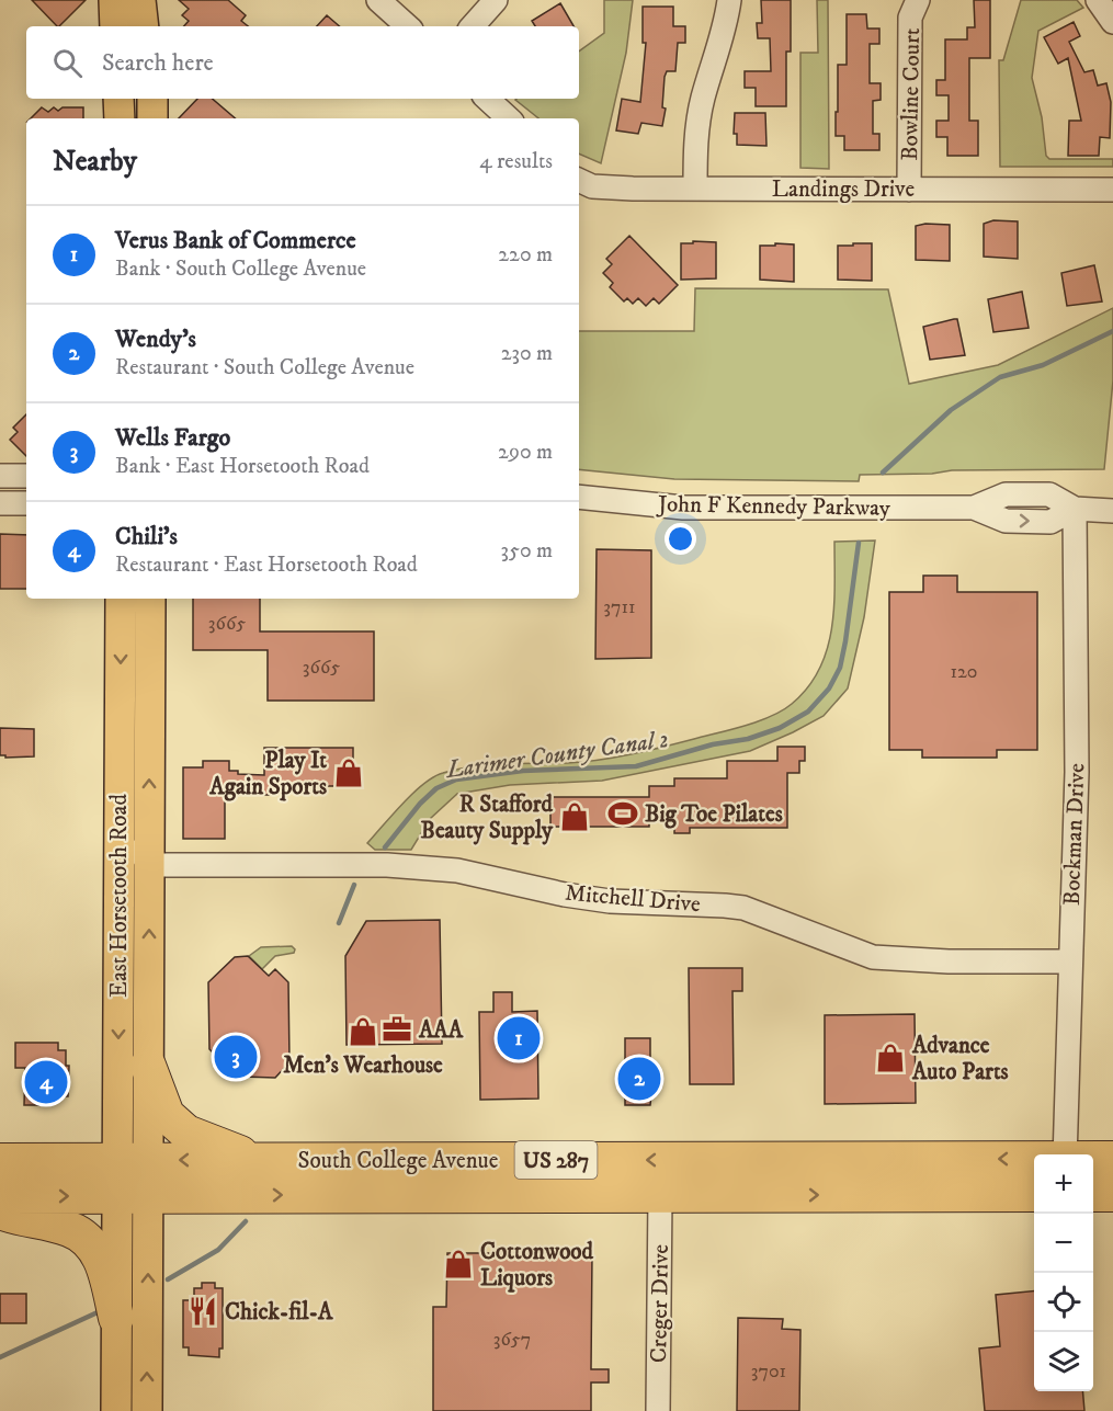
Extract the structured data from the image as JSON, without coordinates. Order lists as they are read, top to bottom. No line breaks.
{"streets":{"highway":["South College Avenue","US 287"],"main road":["East Horsetooth Road"],"street":["Bowline Court","Landings Drive","John F Kennedy Parkway","Bockman Drive","Mitchell Drive","Creger Drive"]},"crossings":[["Bowline Court","Landings Drive"],["John F Kennedy Parkway","Bockman Drive"],["Bockman Drive","Mitchell Drive"],["East Horsetooth Road","Mitchell Drive"],["East Horsetooth Road","South College Avenue"],["South College Avenue","Creger Drive"]],"water":["Larimer County Canal 2"],"places":{"shop":["Play It Again Sports","R Stafford Beauty Supply","Men's Wearhouse","Advance Auto Parts","Cottonwood Liquors"],"sports":["Big Toe Pilates"],"office":["AAA"],"restaurant":["Chick-fil-A"]},"house_numbers":["3711","3665","3665","120","3657","3701"],"page":{"search":"Search here","heading":["Nearby","4 results"],"list":[{"mark":"1","name":"Verus Bank of Commerce","note":"Bank · South College Avenue","value":"220 m"},{"mark":"2","name":"Wendy's","note":"Restaurant · South College Avenue","value":"230 m"},{"mark":"3","name":"Wells Fargo","note":"Bank · East Horsetooth Road","value":"290 m"},{"mark":"4","name":"Chili's","note":"Restaurant · East Horsetooth Road","value":"350 m"}],"pins":["1","3","2","4"],"map_buttons":["+","−"]}}
